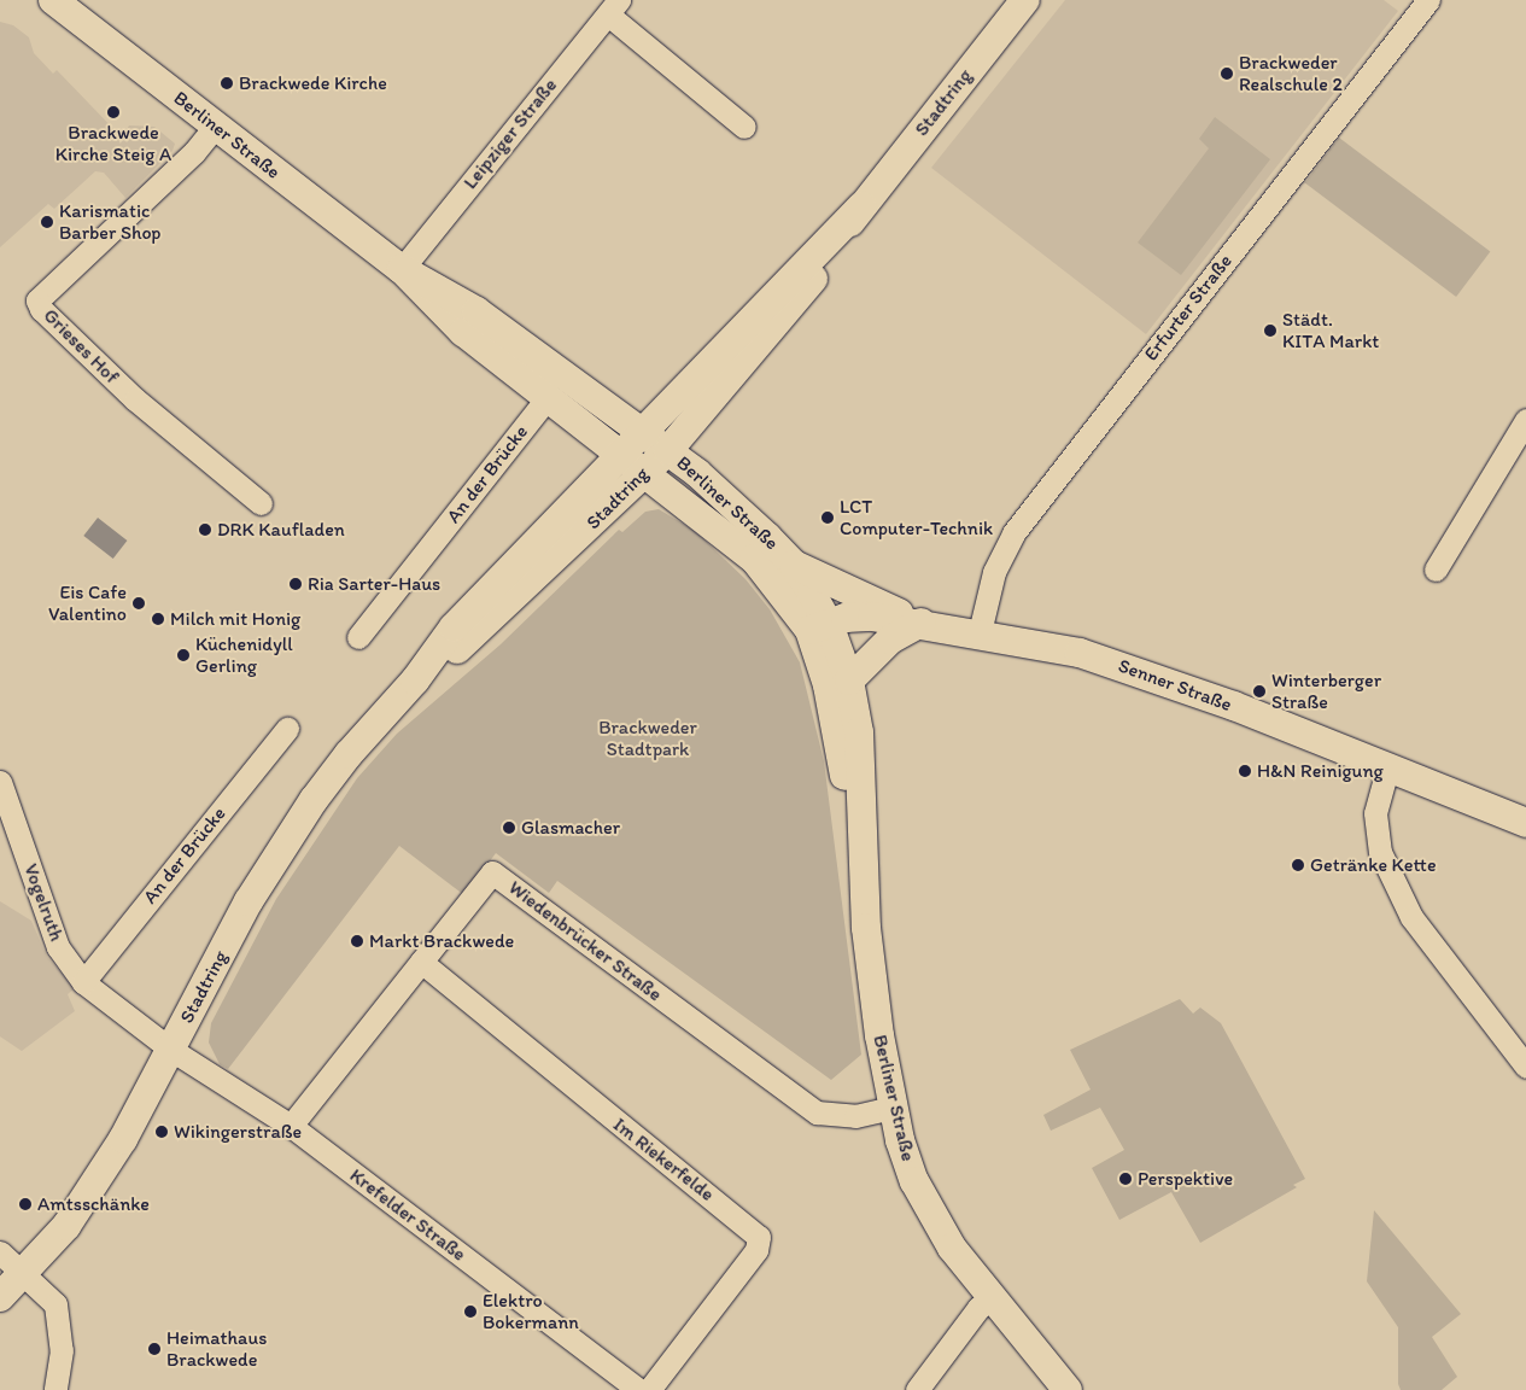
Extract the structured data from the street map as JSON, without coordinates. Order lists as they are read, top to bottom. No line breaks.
{"streets":{"street":["Stadtring","Leipziger Straße","Berliner Straße","Erfurter Straße","Grieses Hof","An der Brücke","Senner Straße","Vogelruth","Wiedenbrücker Straße","Im Riekerfelde","Krefelder Straße"]},"crossings":[["Stadtring","Berliner Straße"],["Stadtring","Vogelruth"],["Stadtring","Krefelder Straße"],["Leipziger Straße","Berliner Straße"],["Berliner Straße","Grieses Hof"],["Berliner Straße","An der Brücke"],["Berliner Straße","Senner Straße"],["Berliner Straße","Wiedenbrücker Straße"],["Erfurter Straße","Senner Straße"],["An der Brücke","Vogelruth"],["Vogelruth","Krefelder Straße"],["Wiedenbrücker Straße","Im Riekerfelde"],["Wiedenbrücker Straße","Krefelder Straße"]],"parks":["Brackweder Stadtpark"],"places":["Brackweder Realschule 2","Brackwede Kirche","Brackwede Kirche Steig A","Karismatic Barber Shop","Städt. KITA Markt","LCT Computer-Technik","DRK Kaufladen","Ria Sarter-Haus","Eis Cafe Valentino","Milch mit Honig","Küchenidyll Gerling","Winterberger Straße","H&N Reinigung","Glasmacher","Getränke Kette","Markt Brackwede","Wikingerstraße","Perspektive","Amtsschänke","Elektro Bokermann","Heimathaus Brackwede"]}
